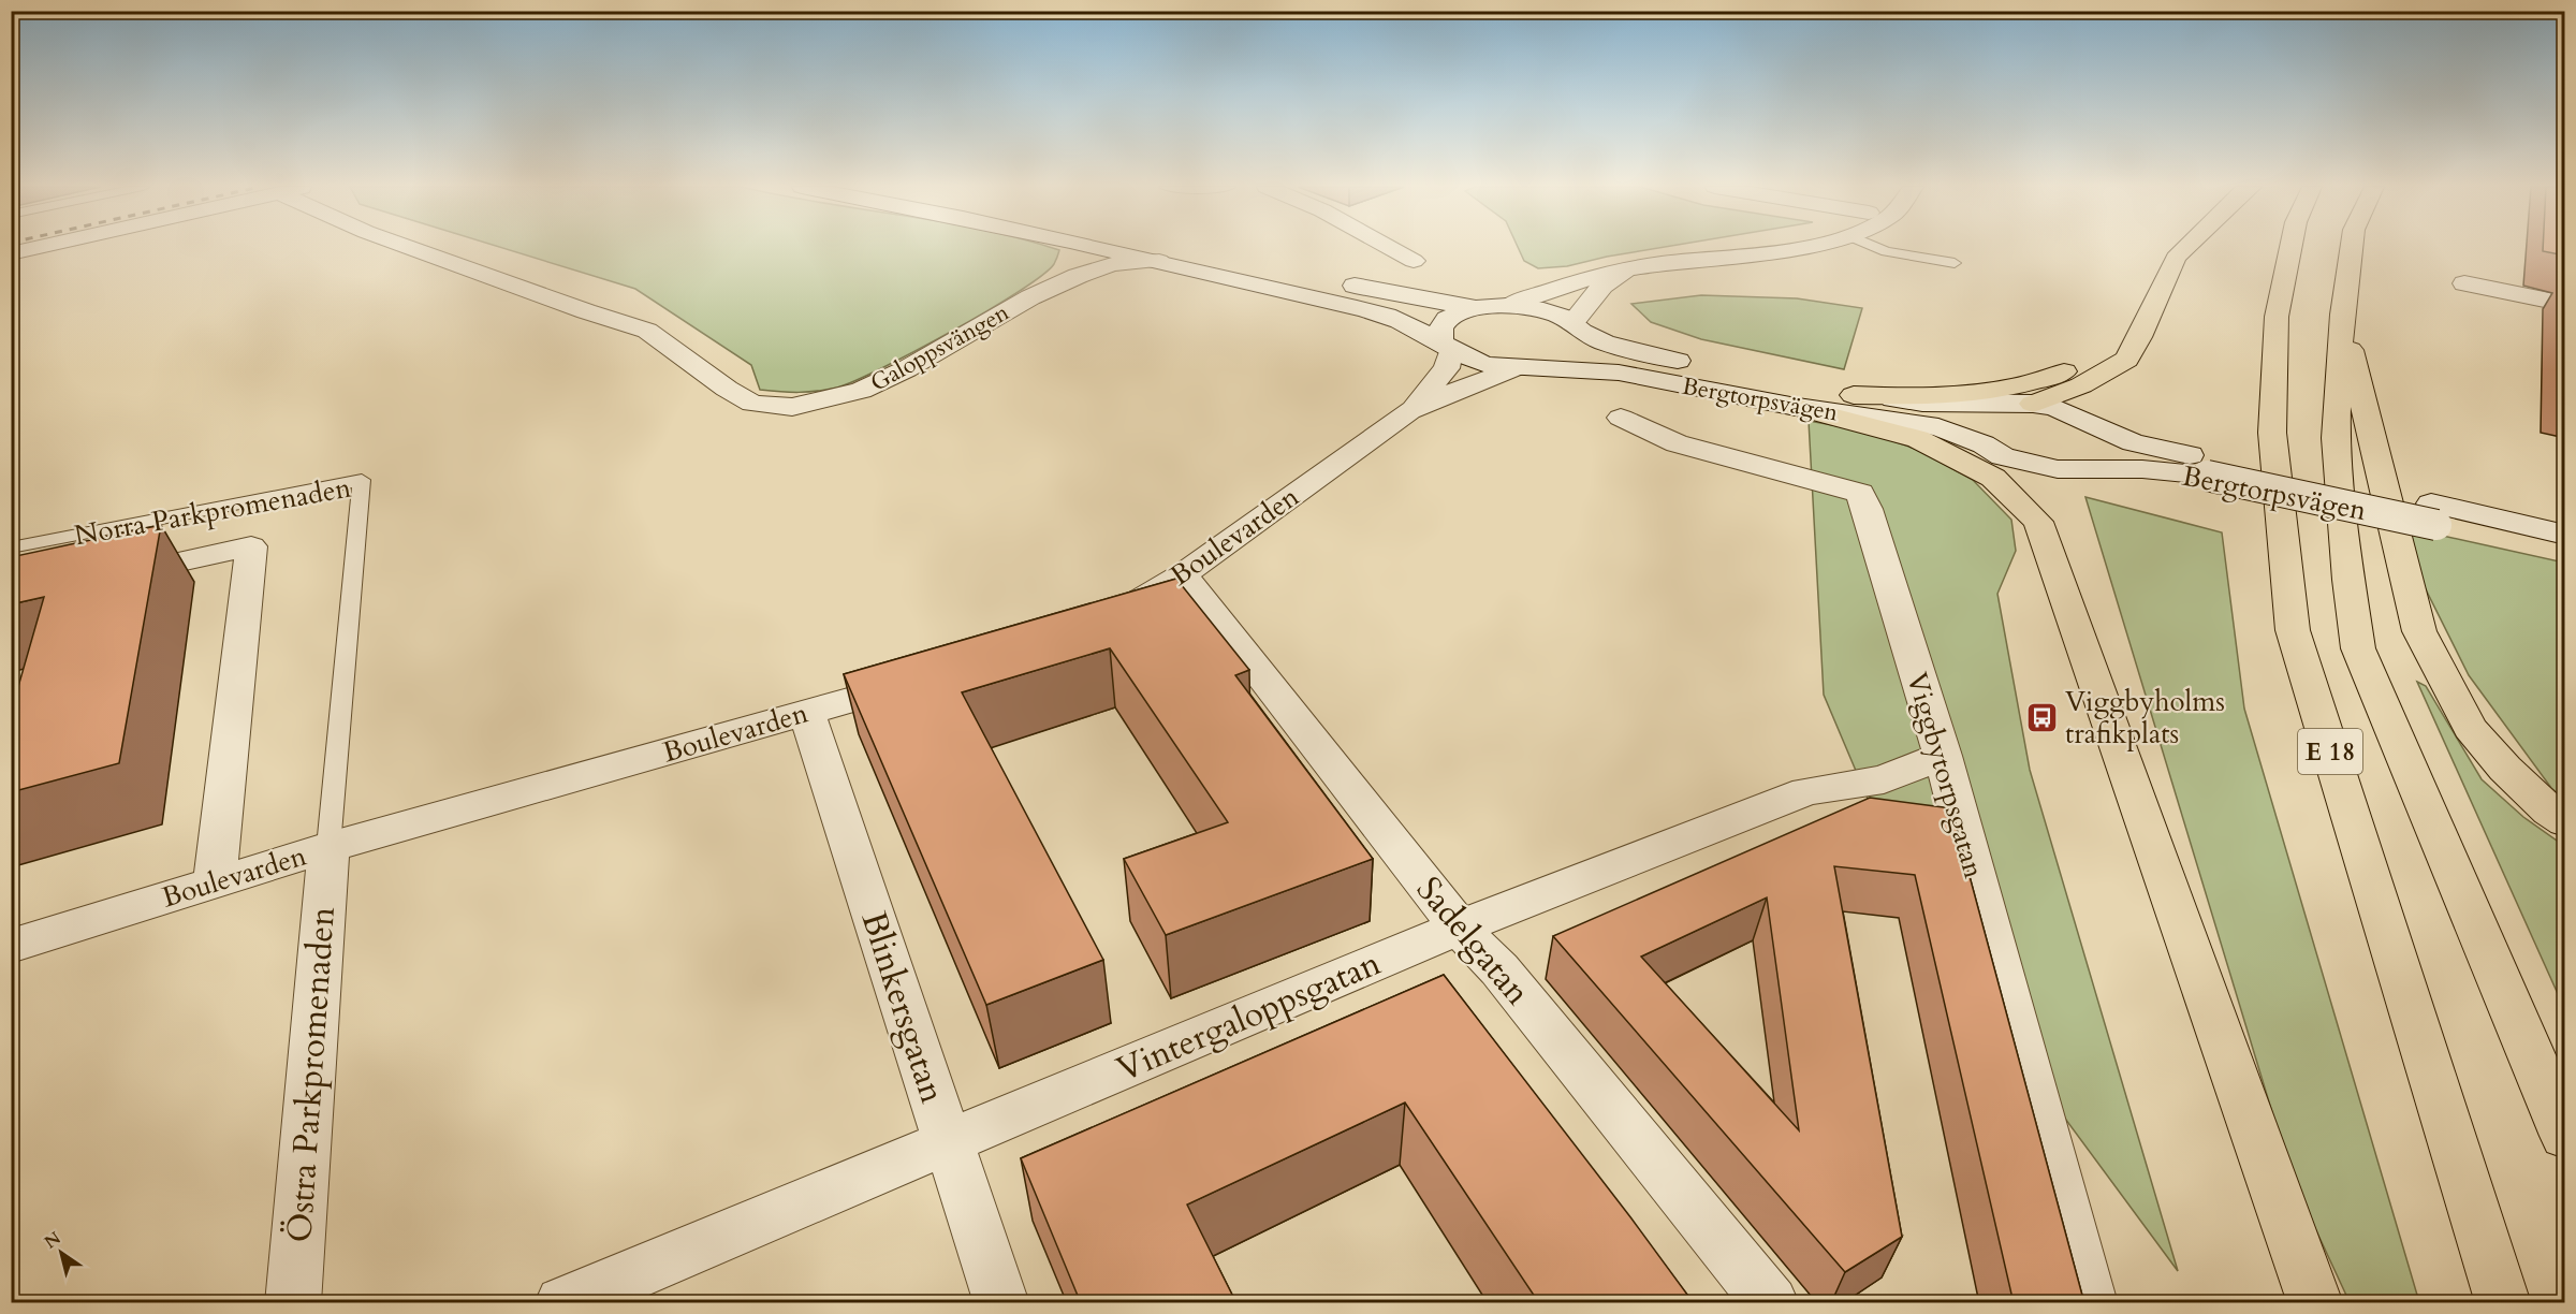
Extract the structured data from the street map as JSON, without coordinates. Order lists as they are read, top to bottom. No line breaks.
{"streets":{"highway":["E 18"],"street":["Galoppsvängen","Bergtorpsvägen","Norra Parkpromenaden","Boulevarden","Viggbytorpsgatan","Sadelgatan","Blinkersgatan","Vintergaloppsgatan","Östra Parkpromenaden"]},"crossings":[["Galoppsvängen","Bergtorpsvägen"],["Bergtorpsvägen","Boulevarden"],["Norra Parkpromenaden","Boulevarden"],["Norra Parkpromenaden","Östra Parkpromenaden"],["Boulevarden","Sadelgatan"],["Boulevarden","Blinkersgatan"],["Boulevarden","Östra Parkpromenaden"],["Viggbytorpsgatan","Vintergaloppsgatan"],["Sadelgatan","Vintergaloppsgatan"],["Blinkersgatan","Vintergaloppsgatan"]],"places":{"bus stop":["Viggbyholms trafikplats"]},"north":"top left"}
